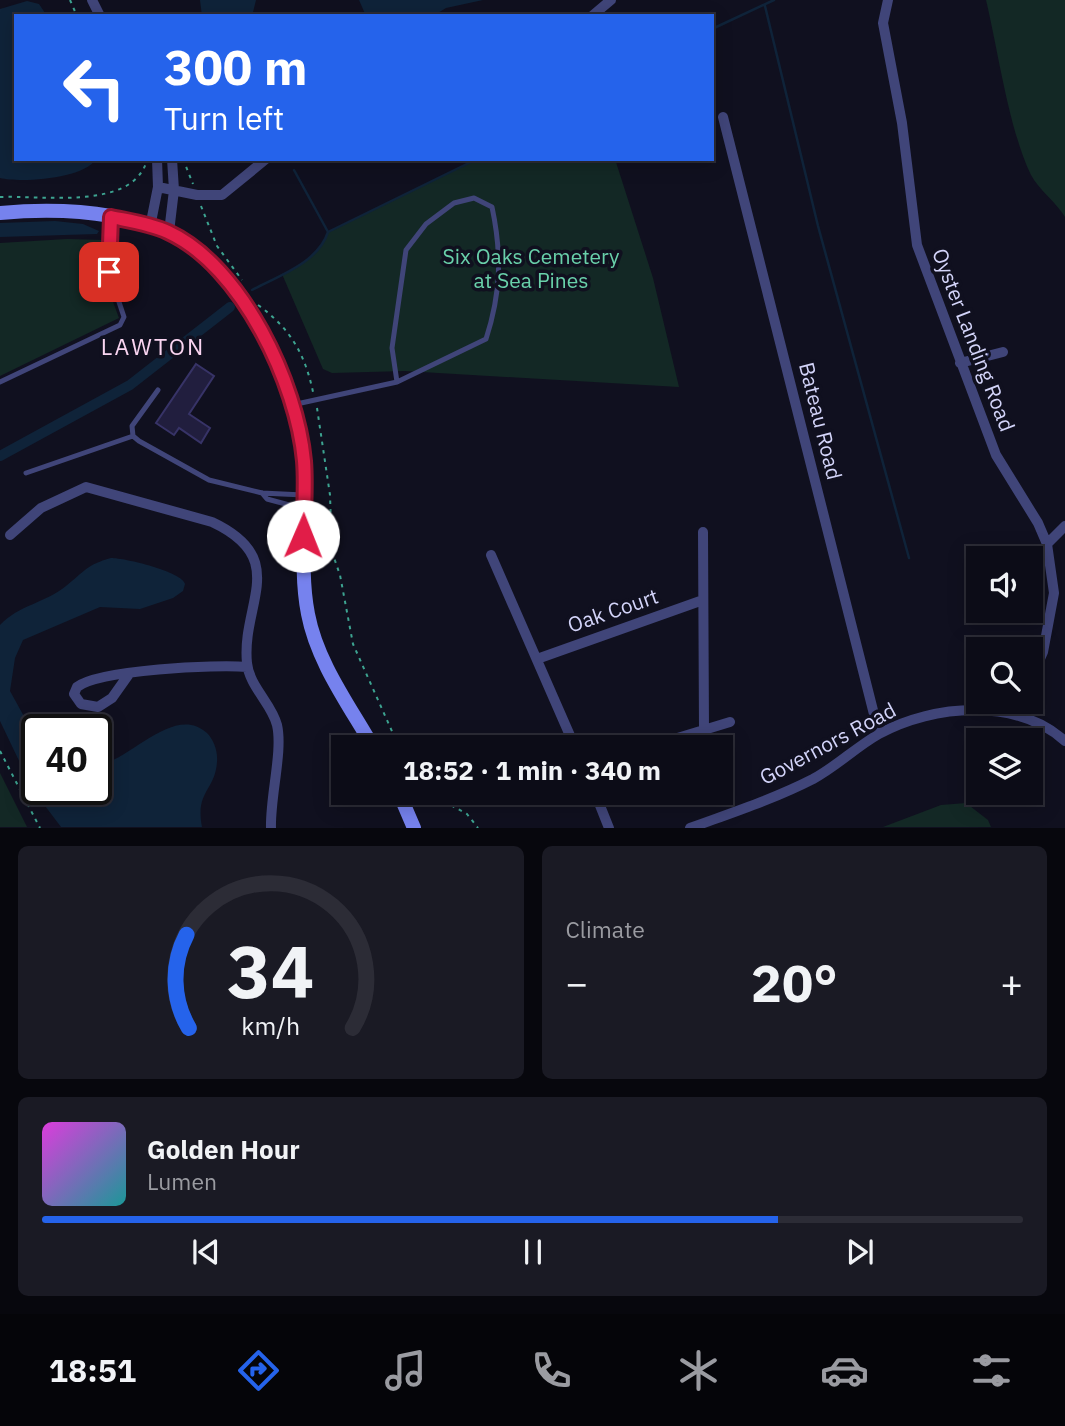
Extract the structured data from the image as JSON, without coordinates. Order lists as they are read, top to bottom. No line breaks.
{"streets":{"street":["Oyster Landing Road","Bateau Road","Oak Court","Governors Road"]},"crossings":[["Bateau Road","Governors Road"]],"districts":["LAWTON"],"parks":["Six Oaks Cemetery at Sea Pines"],"page":{"turn":["300 m","Turn left"],"limit":"40","trip":"18:52 · 1 min · 340 m","tile":"Climate","heat":["−","20°","+"],"song":["Golden Hour","Lumen"],"tabs":"18:51","gauge":["34","km/h"]}}
